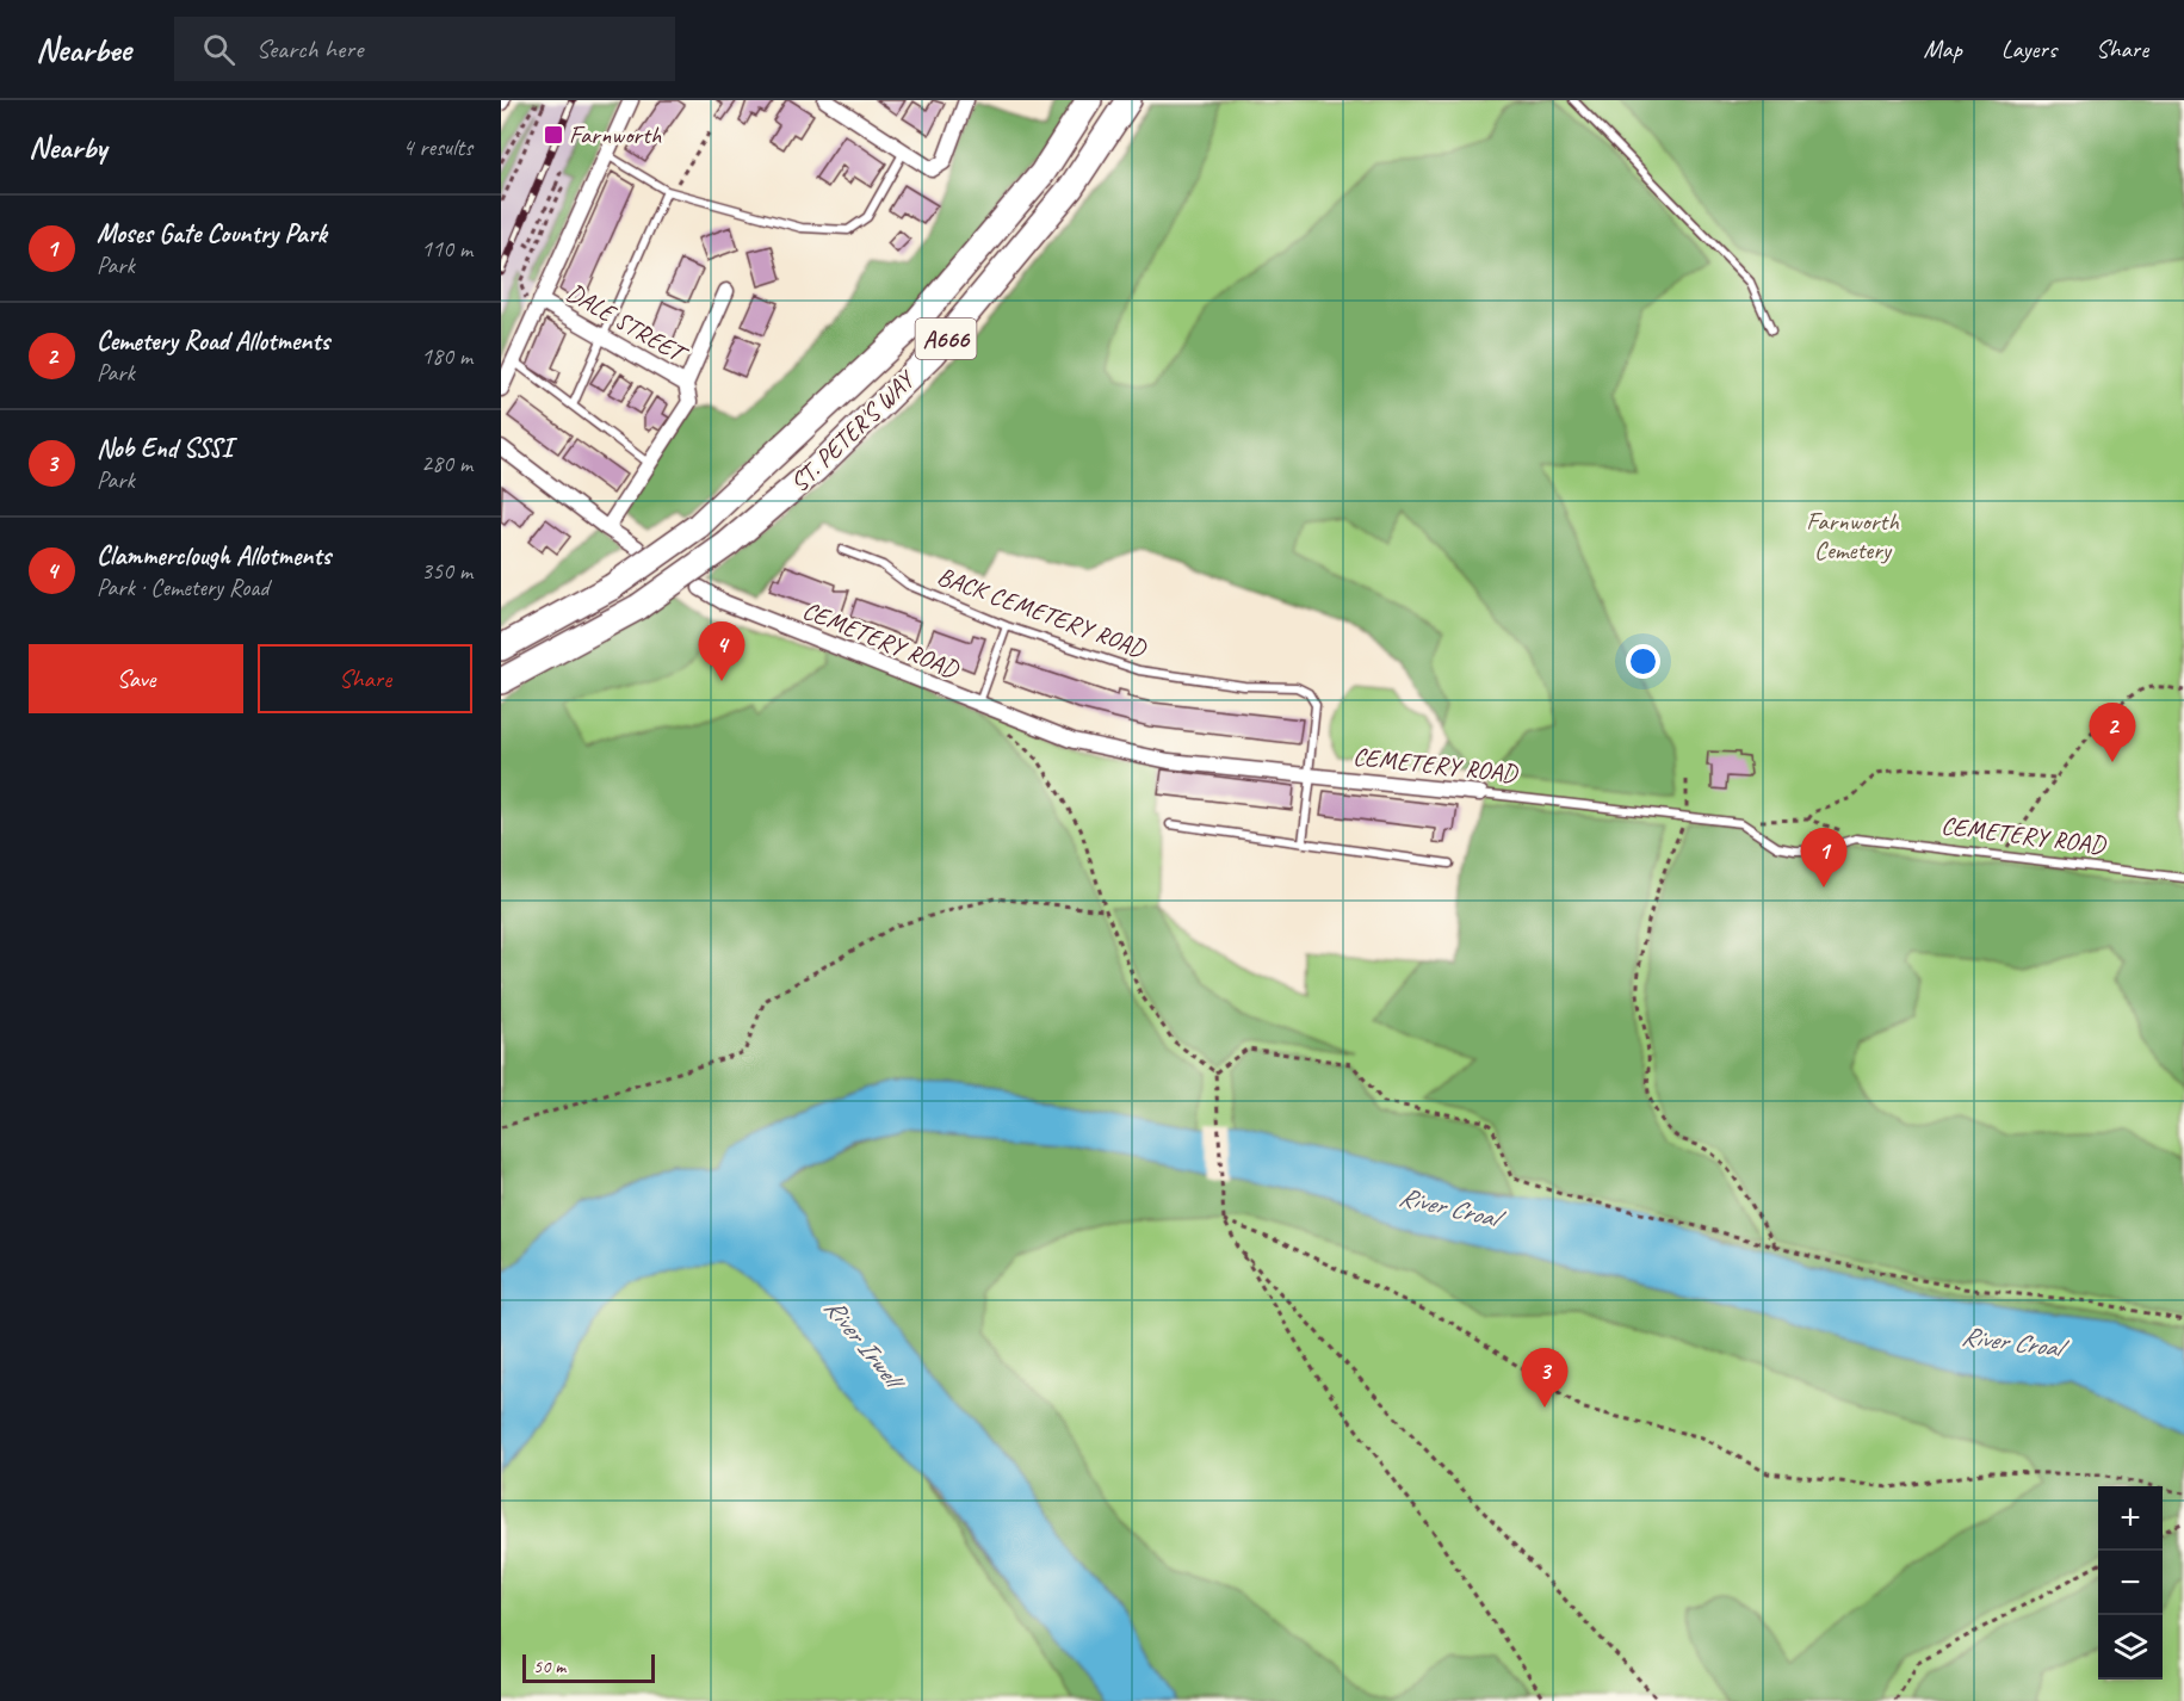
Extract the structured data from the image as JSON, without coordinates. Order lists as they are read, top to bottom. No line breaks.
{"streets":{"highway":["A666","ST. PETER'S WAY"],"street":["DALE STREET","CEMETERY ROAD"],"lane":["BACK CEMETERY ROAD"]},"crossings":[["BACK CEMETERY ROAD","CEMETERY ROAD"]],"water":["River Croal","River Irwell"],"parks":["Farnworth Cemetery"],"places":{"transit":["Farnworth"]},"scale_bar":"50 m","page":{"header":"Nearbee","search":"Search here","nav":["Map","Layers","Share"],"heading":["Nearby","4 results"],"list":[{"mark":"1","name":"Moses Gate Country Park","note":"Park","value":"110 m"},{"mark":"2","name":"Cemetery Road Allotments","note":"Park","value":"180 m"},{"mark":"3","name":"Nob End SSSI","note":"Park","value":"280 m"},{"mark":"4","name":"Clammerclough Allotments","note":"Park · Cemetery Road","value":"350 m"}],"pins":["4","2","1","3"],"buttons":["Save","Share"],"map_buttons":["+","−"],"scale":"50 m"}}
